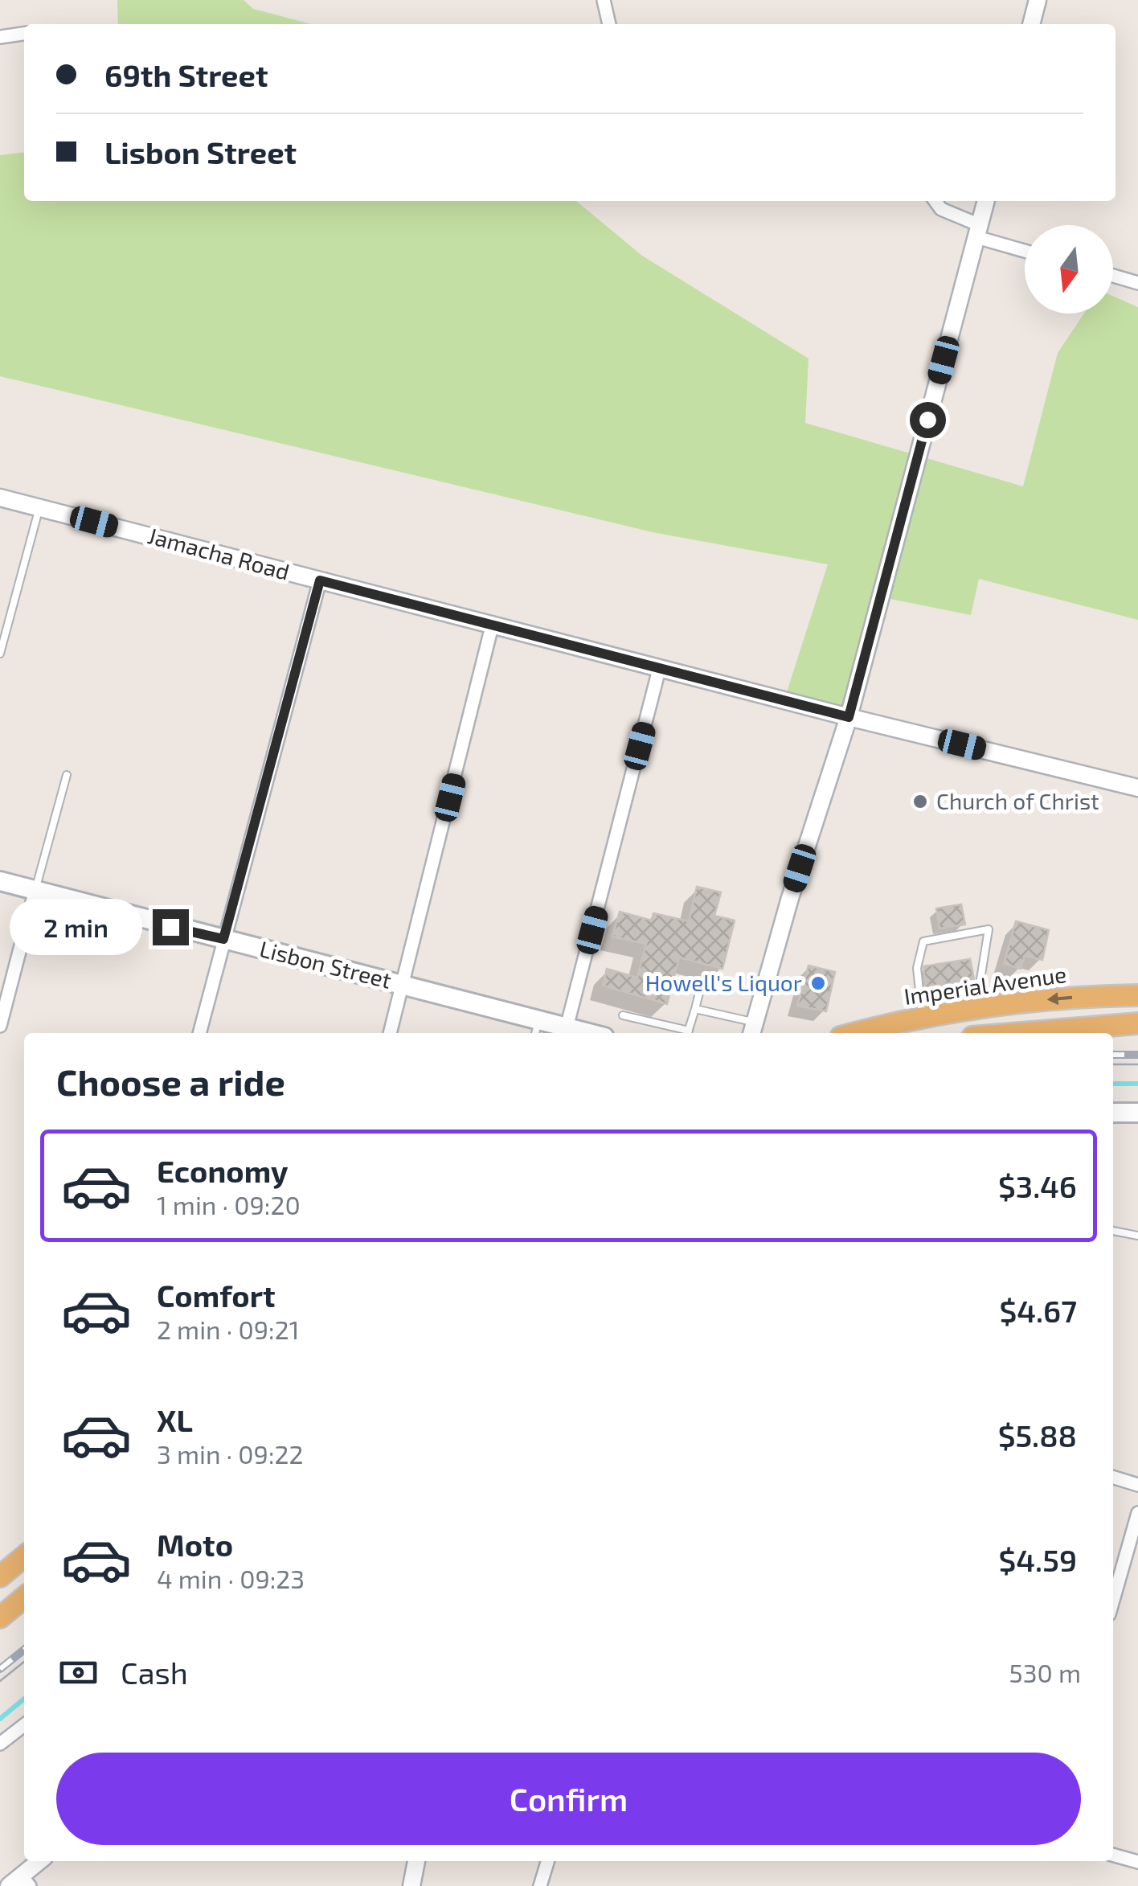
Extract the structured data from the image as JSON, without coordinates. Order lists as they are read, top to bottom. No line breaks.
{"streets":{"main road":["Lisbon Street","Imperial Avenue"],"street":["Jamacha Road"]},"places":["Church of Christ","Howell's Liquor"],"north":"bottom","page":{"banner":["69th Street","Lisbon Street"],"bubble":"2 min","heading":"Choose a ride","list":[{"name":"Economy","note":"1 min · 09:20","value":"$3.46"},{"name":"Comfort","note":"2 min · 09:21","value":"$4.67"},{"name":"XL","note":"3 min · 09:22","value":"$5.88"},{"name":"Moto","note":"4 min · 09:23","value":"$4.59"}],"pay":["Cash","530 m"],"buttons":"Confirm"}}
